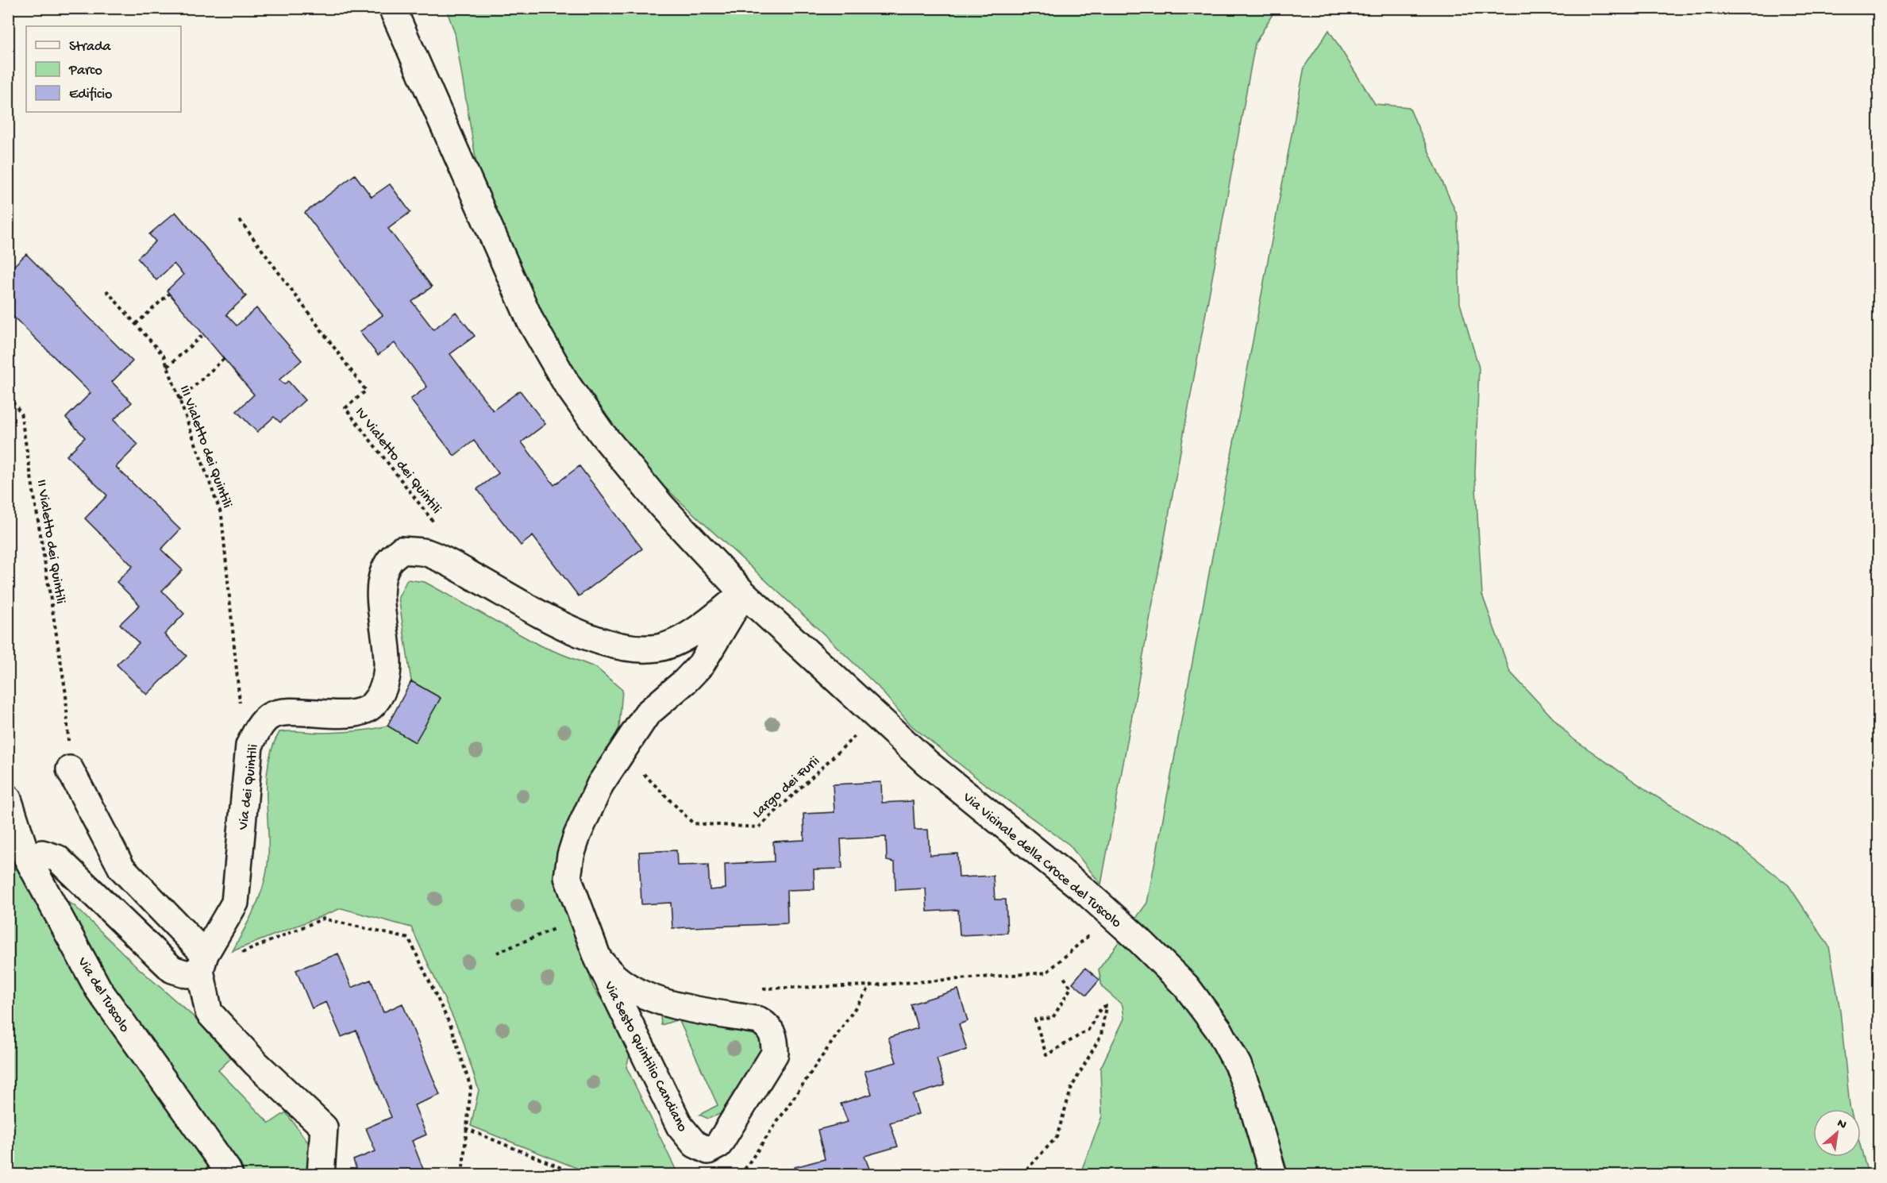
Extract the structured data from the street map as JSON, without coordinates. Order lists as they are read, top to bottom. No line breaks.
{"streets":{"street":["Via dei Quintili","Via Vicinale della Croce del Tuscolo","Via del Tuscolo","Via Sesto Quintilio Candiano"],"path":["III Vialetto dei Quintili","IV Vialetto dei Quintili","II Vialetto dei Quintili","Largo dei Furii"]},"crossings":[["III Vialetto dei Quintili","Via dei Quintili"],["Largo dei Furii","Via Sesto Quintilio Candiano"],["Via dei Quintili","Via Vicinale della Croce del Tuscolo"],["Via dei Quintili","Via Sesto Quintilio Candiano"],["Via Vicinale della Croce del Tuscolo","Via Sesto Quintilio Candiano"]],"legend":["Strada","Parco","Edificio"],"north":"top right"}
